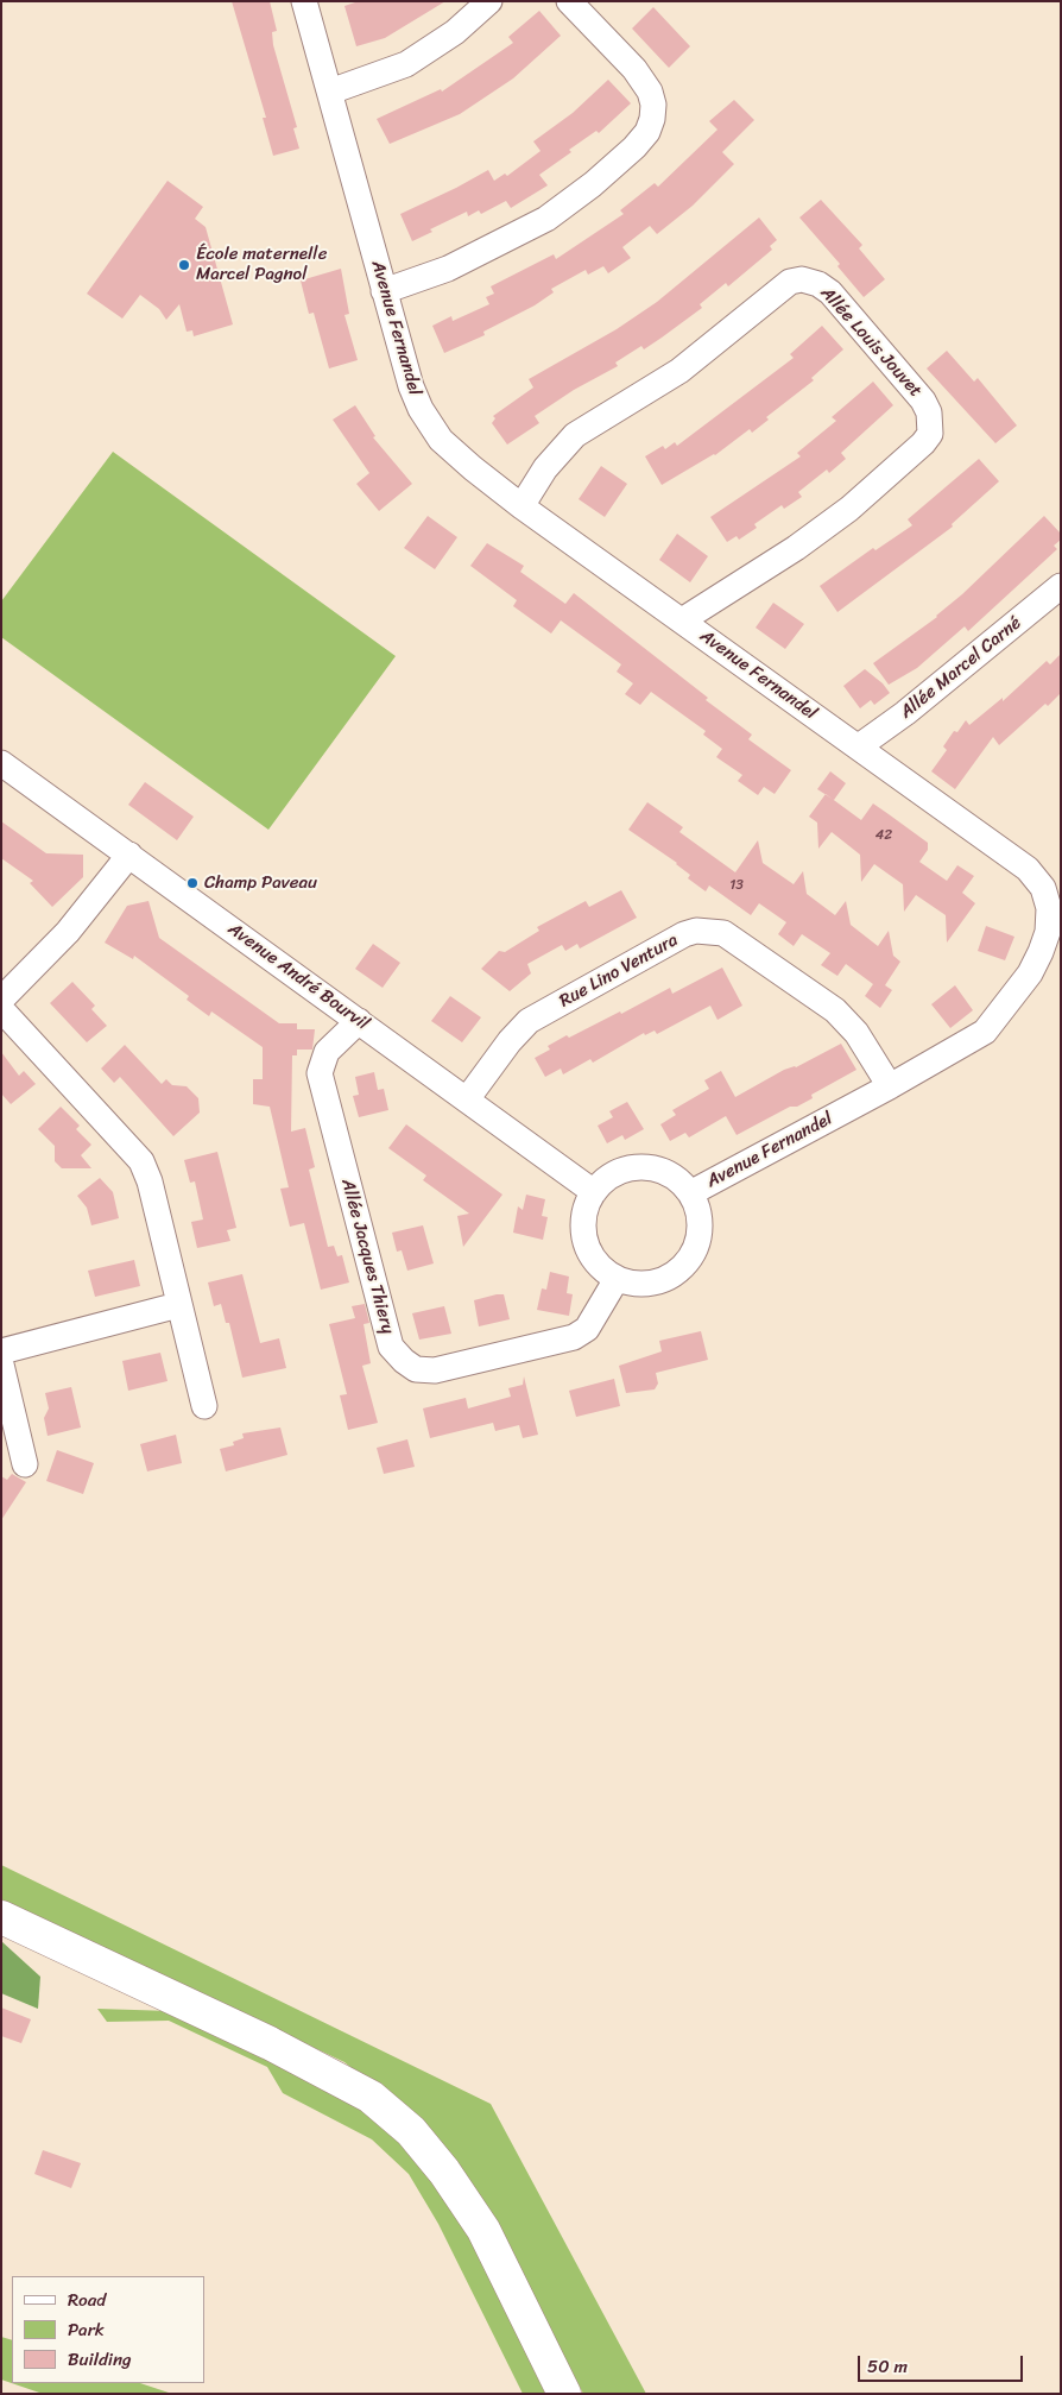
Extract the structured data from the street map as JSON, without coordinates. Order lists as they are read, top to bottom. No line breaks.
{"streets":{"street":["Avenue Fernandel","Allée Louis Jouvet","Allée Marcel Carné","Rue Lino Ventura","Avenue André Bourvil","Allée Jacques Thiery"]},"crossings":[["Avenue Fernandel","Allée Louis Jouvet"],["Avenue Fernandel","Allée Marcel Carné"],["Avenue Fernandel","Rue Lino Ventura"],["Avenue Fernandel","Avenue André Bourvil"],["Avenue Fernandel","Allée Jacques Thiery"],["Rue Lino Ventura","Avenue André Bourvil"],["Avenue André Bourvil","Allée Jacques Thiery"]],"places":["École maternelle Marcel Pagnol","Champ Paveau"],"house_numbers":["42","13"],"legend":["Road","Park","Building"],"scale_bar":"50 m"}
